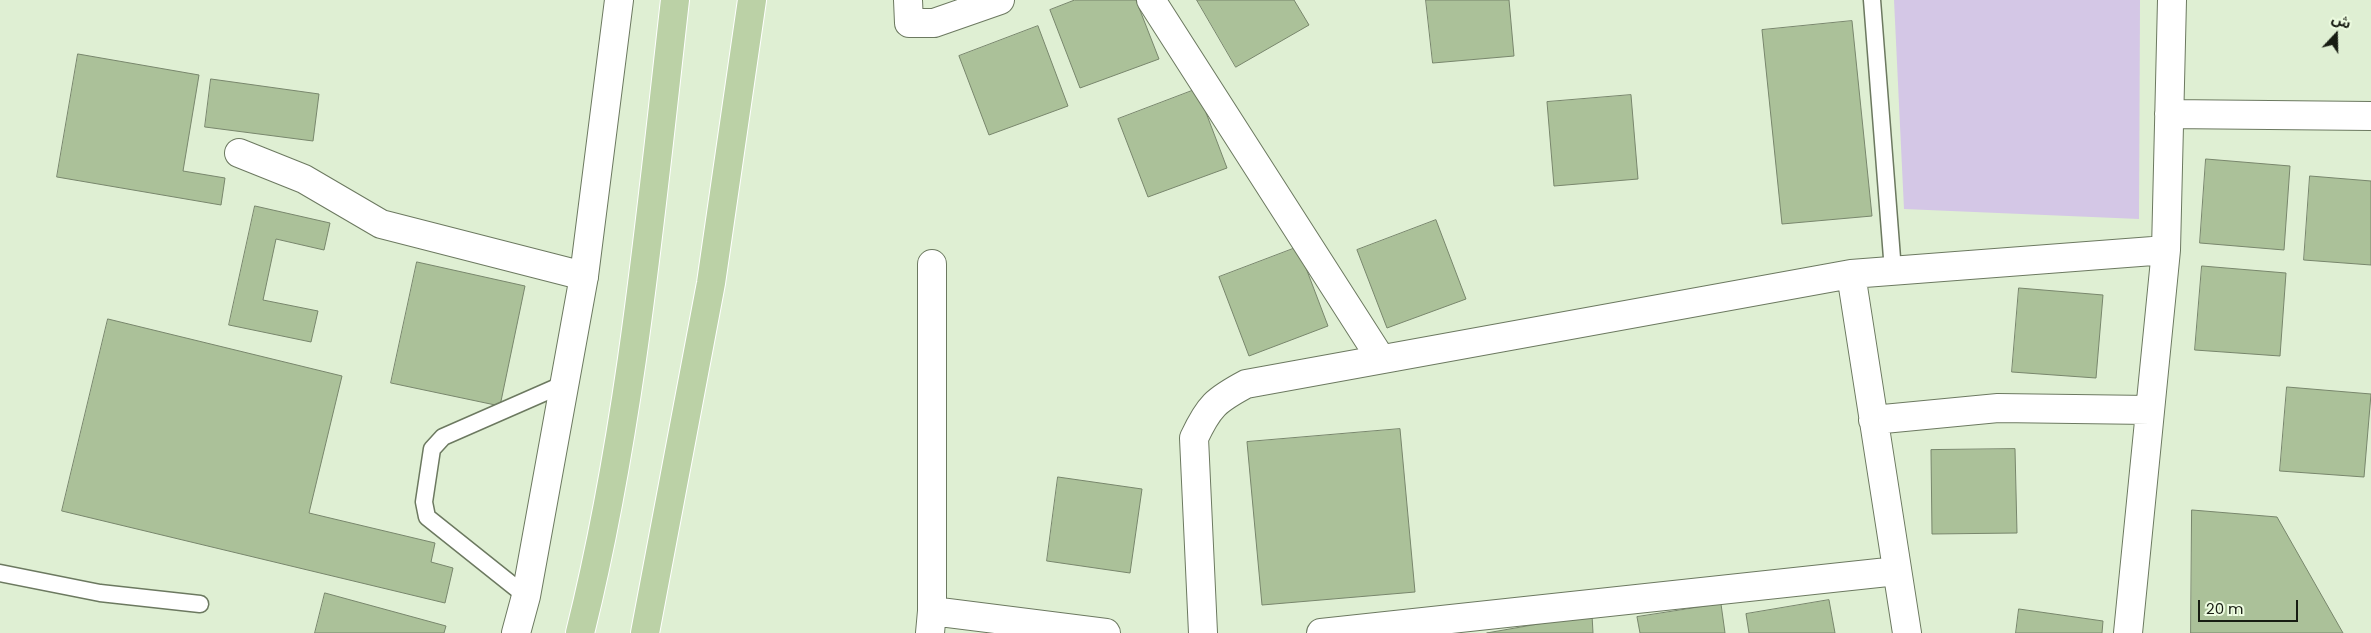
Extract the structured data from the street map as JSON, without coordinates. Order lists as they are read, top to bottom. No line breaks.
{"scale_bar":"20 m","north":"top"}
